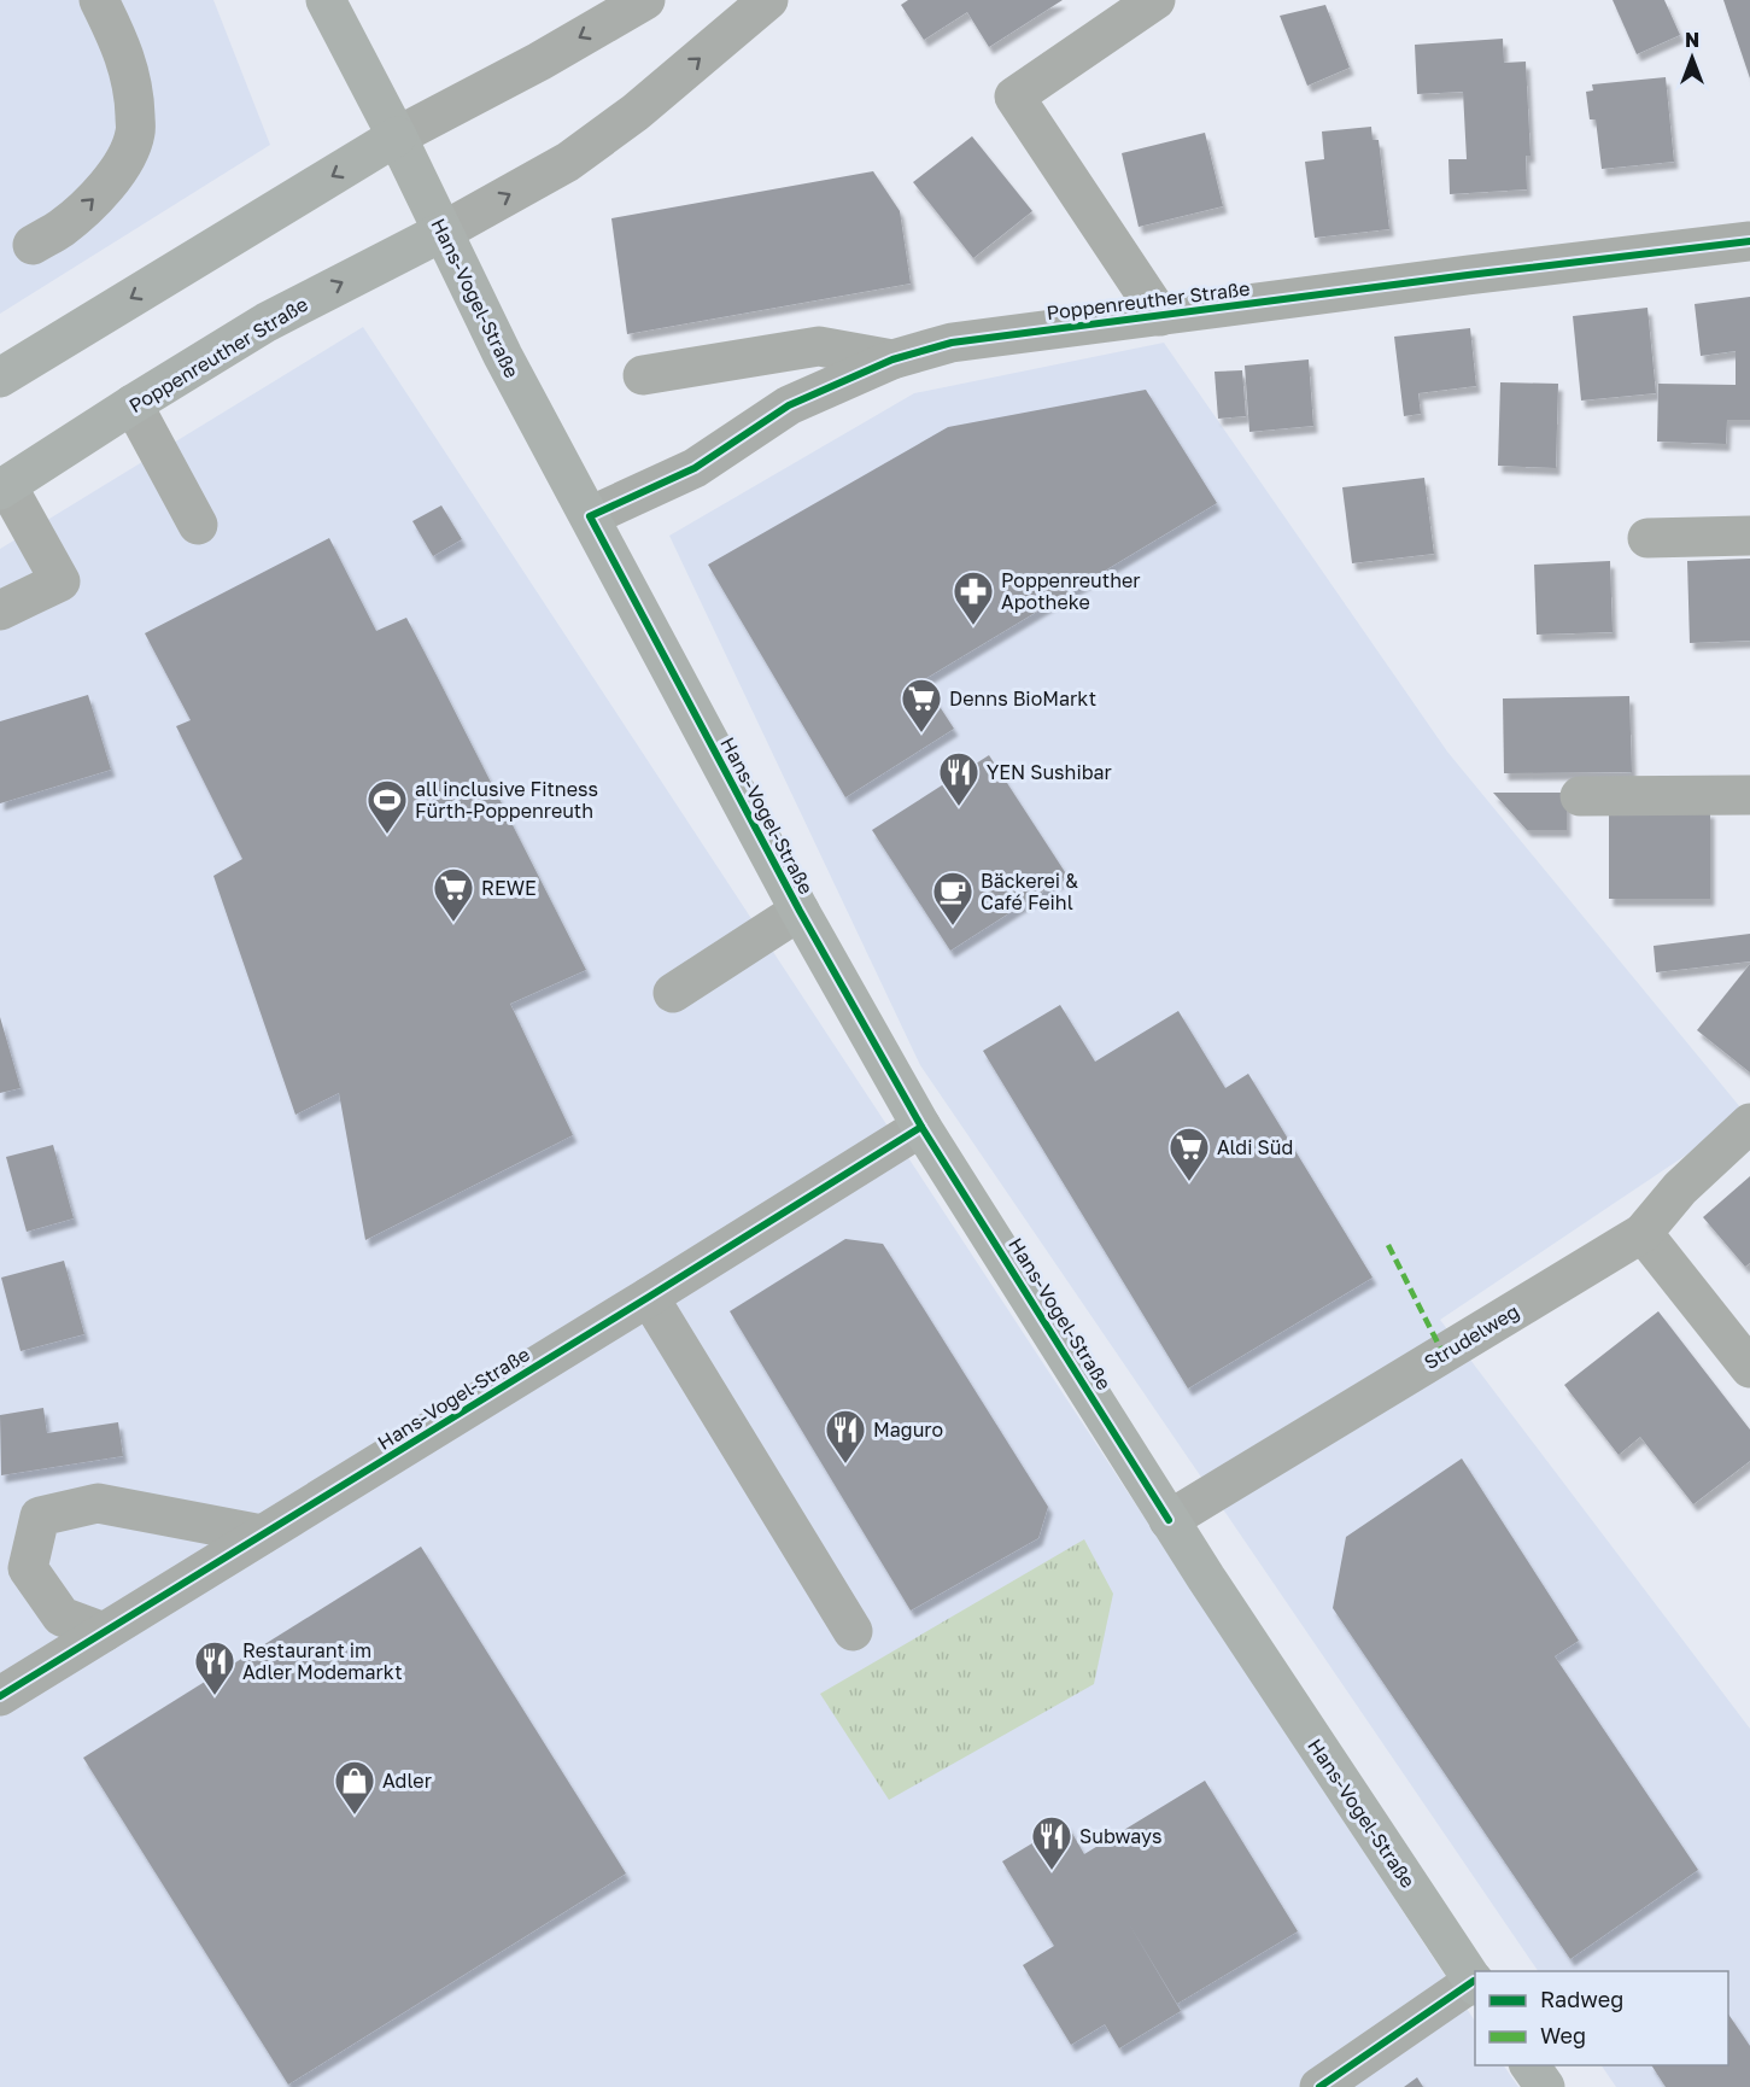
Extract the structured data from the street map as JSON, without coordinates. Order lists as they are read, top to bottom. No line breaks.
{"streets":{"main road":["Hans-Vogel-Straße","Poppenreuther Straße"],"street":["Strudelweg"]},"crossings":[["Hans-Vogel-Straße","Poppenreuther Straße"],["Hans-Vogel-Straße","Strudelweg"]],"places":{"pharmacy":["Poppenreuther Apotheke"],"supermarket":["Denns BioMarkt","REWE","Aldi Süd"],"restaurant":["YEN Sushibar","Maguro","Restaurant im Adler Modemarkt","Subways"],"sports":["all inclusive Fitness Fürth-Poppenreuth"],"cafe":["Bäckerei & Café Feihl"],"shop":["Adler"]},"legend":["Radweg","Weg"],"north":"top"}
